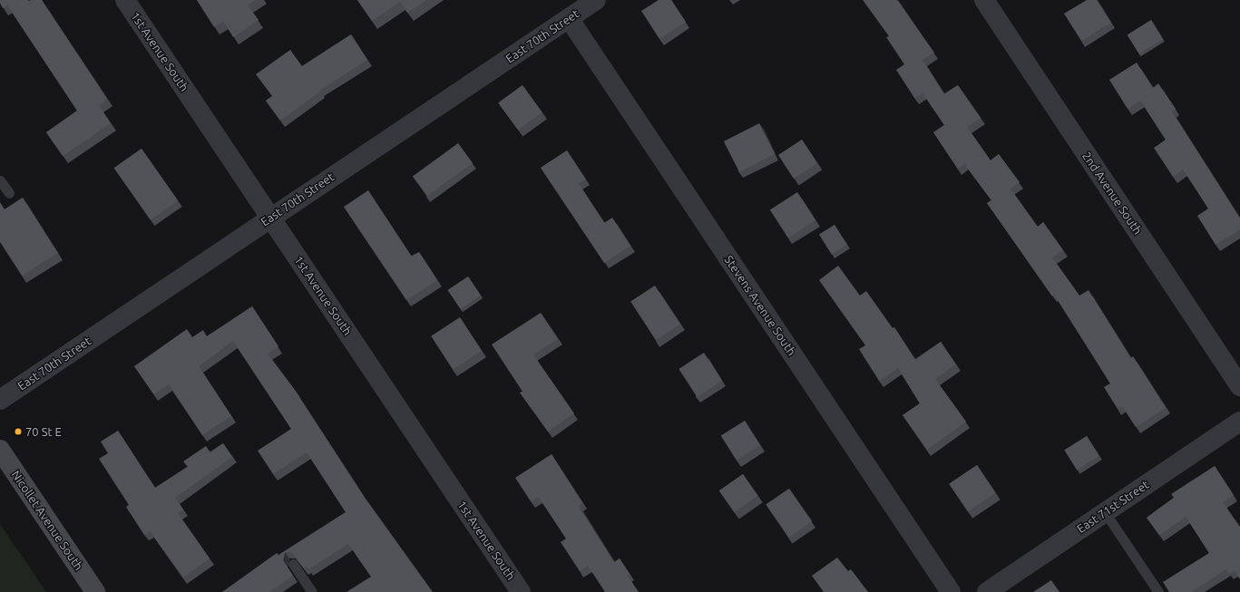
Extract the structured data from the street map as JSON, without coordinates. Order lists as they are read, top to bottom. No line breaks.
{"streets":{"main road":["Nicollet Avenue South"],"street":["East 70th Street","1st Avenue South","2nd Avenue South","Stevens Avenue South","East 71st Street"]},"crossings":[["East 70th Street","1st Avenue South"],["East 70th Street","Stevens Avenue South"]],"places":["70 St E"]}
